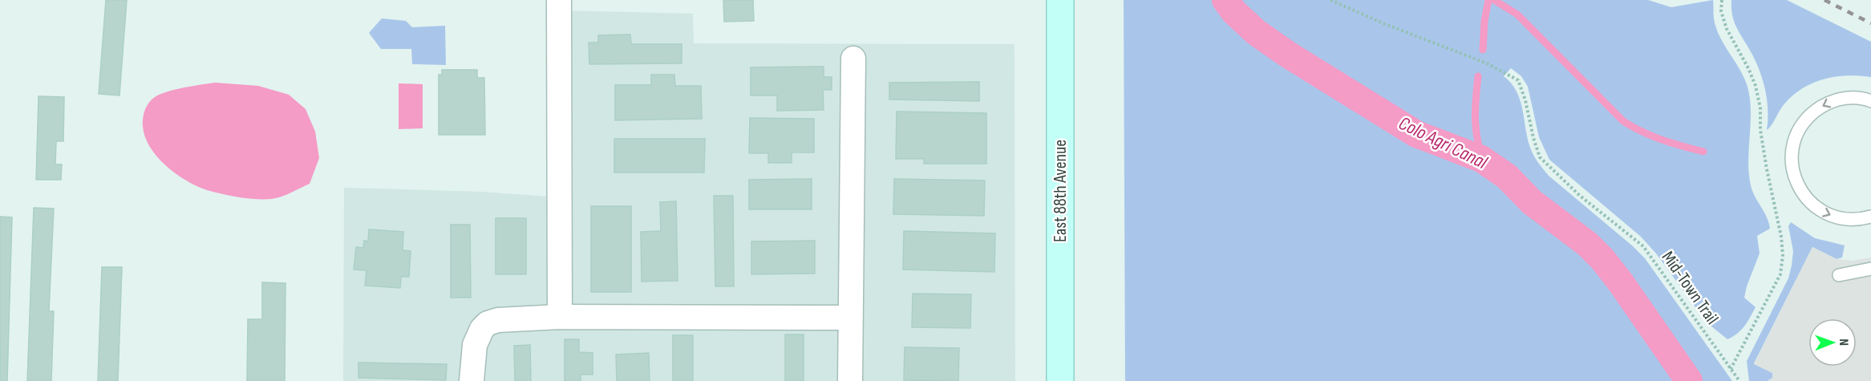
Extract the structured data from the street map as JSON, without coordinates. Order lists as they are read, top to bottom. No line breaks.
{"streets":{"main road":["East 88th Avenue"],"path":["Mid-Town Trail"]},"water":["Colo Agri Canal"],"north":"right"}
